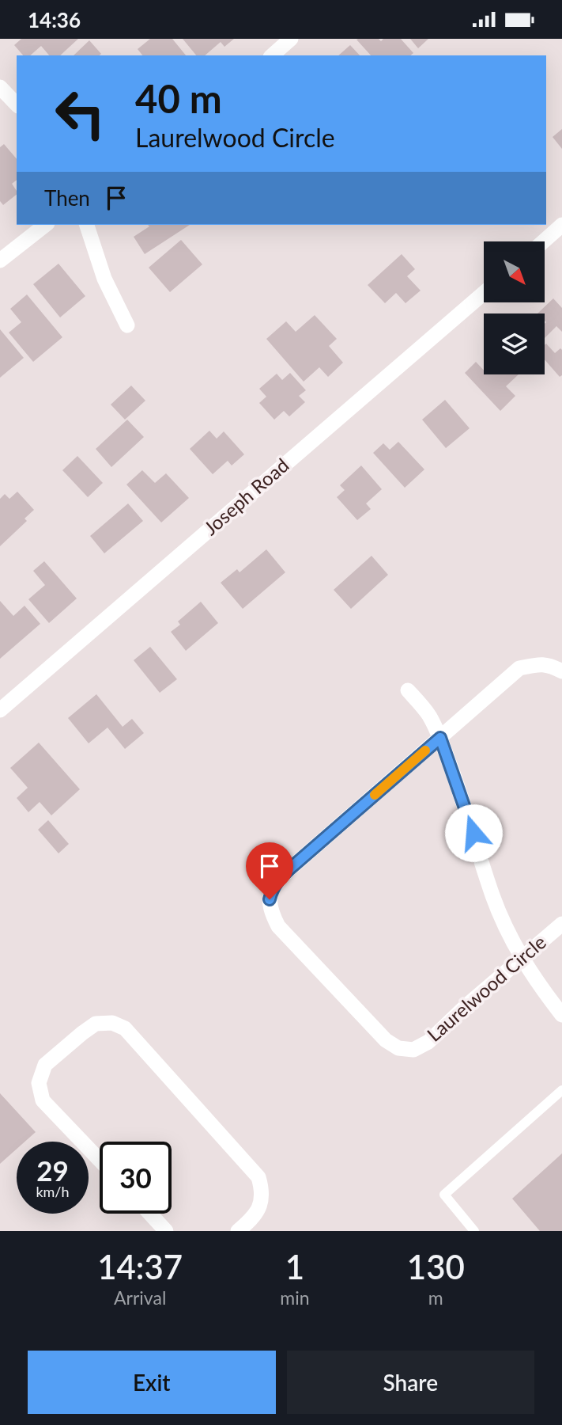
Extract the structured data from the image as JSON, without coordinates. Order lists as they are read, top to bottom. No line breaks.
{"streets":{"street":["Joseph Road","Laurelwood Circle"]},"north":"bottom right","page":{"status":"14:36","turn":["40 m","Laurelwood Circle"],"then":"Then","speed":"29 km/h","limit":"30","eta":["14:37","Arrival","1","min","130","m"],"buttons":["Exit","Share"]}}
